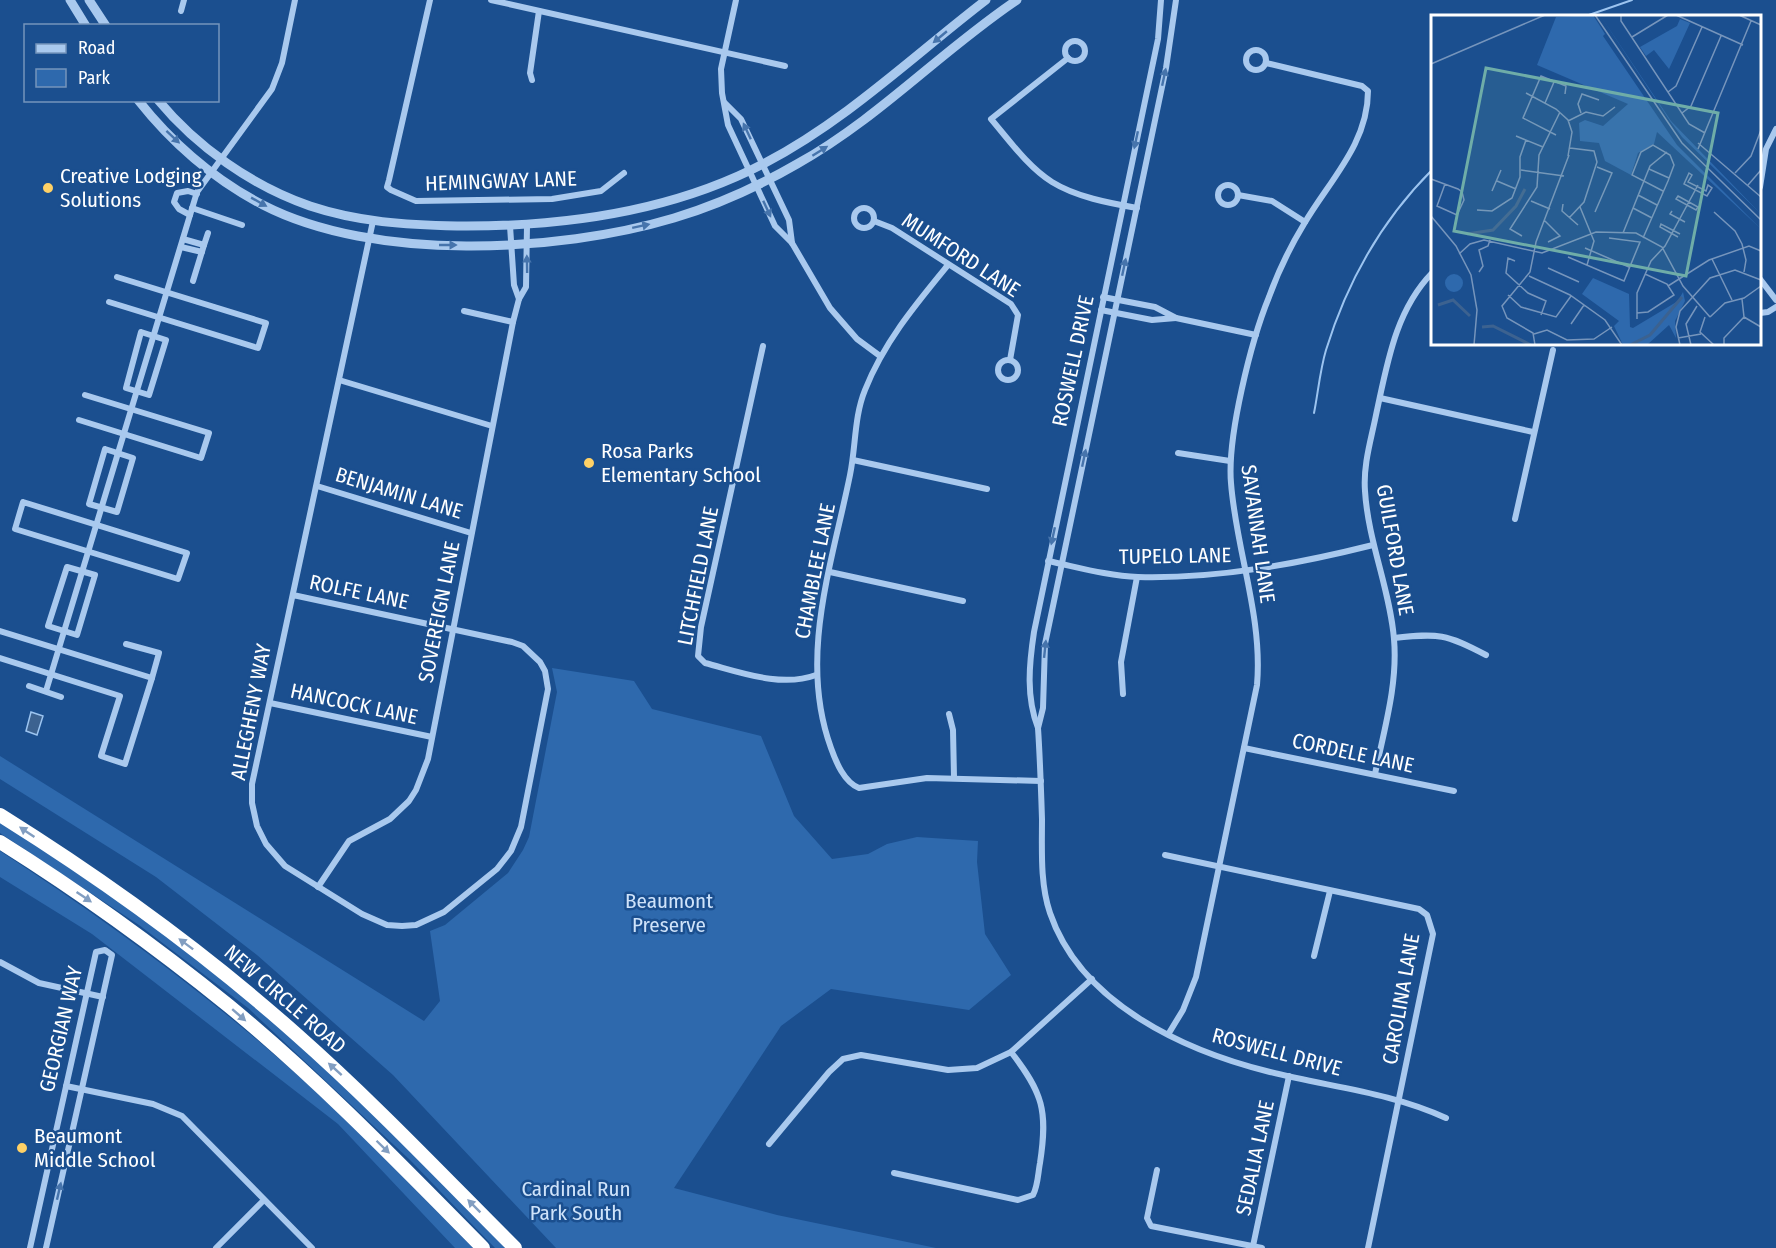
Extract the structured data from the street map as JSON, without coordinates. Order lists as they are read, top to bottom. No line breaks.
{"streets":{"highway":["NEW CIRCLE ROAD"],"street":["HEMINGWAY LANE","MUMFORD LANE","ROSWELL DRIVE","BENJAMIN LANE","SAVANNAH LANE","GUILFORD LANE","TUPELO LANE","CHAMBLEE LANE","LITCHFIELD LANE","ROLFE LANE","SOVEREIGN LANE","HANCOCK LANE","ALLEGHENY WAY","CORDELE LANE","CAROLINA LANE","GEORGIAN WAY","SEDALIA LANE"]},"crossings":[["MUMFORD LANE","CHAMBLEE LANE"],["ROSWELL DRIVE","SAVANNAH LANE"],["ROSWELL DRIVE","TUPELO LANE"],["ROSWELL DRIVE","CHAMBLEE LANE"],["ROSWELL DRIVE","CAROLINA LANE"],["ROSWELL DRIVE","SEDALIA LANE"],["BENJAMIN LANE","SOVEREIGN LANE"],["BENJAMIN LANE","ALLEGHENY WAY"],["SAVANNAH LANE","TUPELO LANE"],["SAVANNAH LANE","CORDELE LANE"],["SAVANNAH LANE","CAROLINA LANE"],["GUILFORD LANE","TUPELO LANE"],["GUILFORD LANE","CORDELE LANE"],["CHAMBLEE LANE","LITCHFIELD LANE"],["ROLFE LANE","SOVEREIGN LANE"],["ROLFE LANE","ALLEGHENY WAY"],["SOVEREIGN LANE","HANCOCK LANE"],["SOVEREIGN LANE","ALLEGHENY WAY"],["HANCOCK LANE","ALLEGHENY WAY"]],"parks":["Beaumont Preserve","Cardinal Run Park South"],"places":["Creative Lodging Solutions","Rosa Parks Elementary School","Beaumont Middle School"],"legend":["Road","Park"]}
